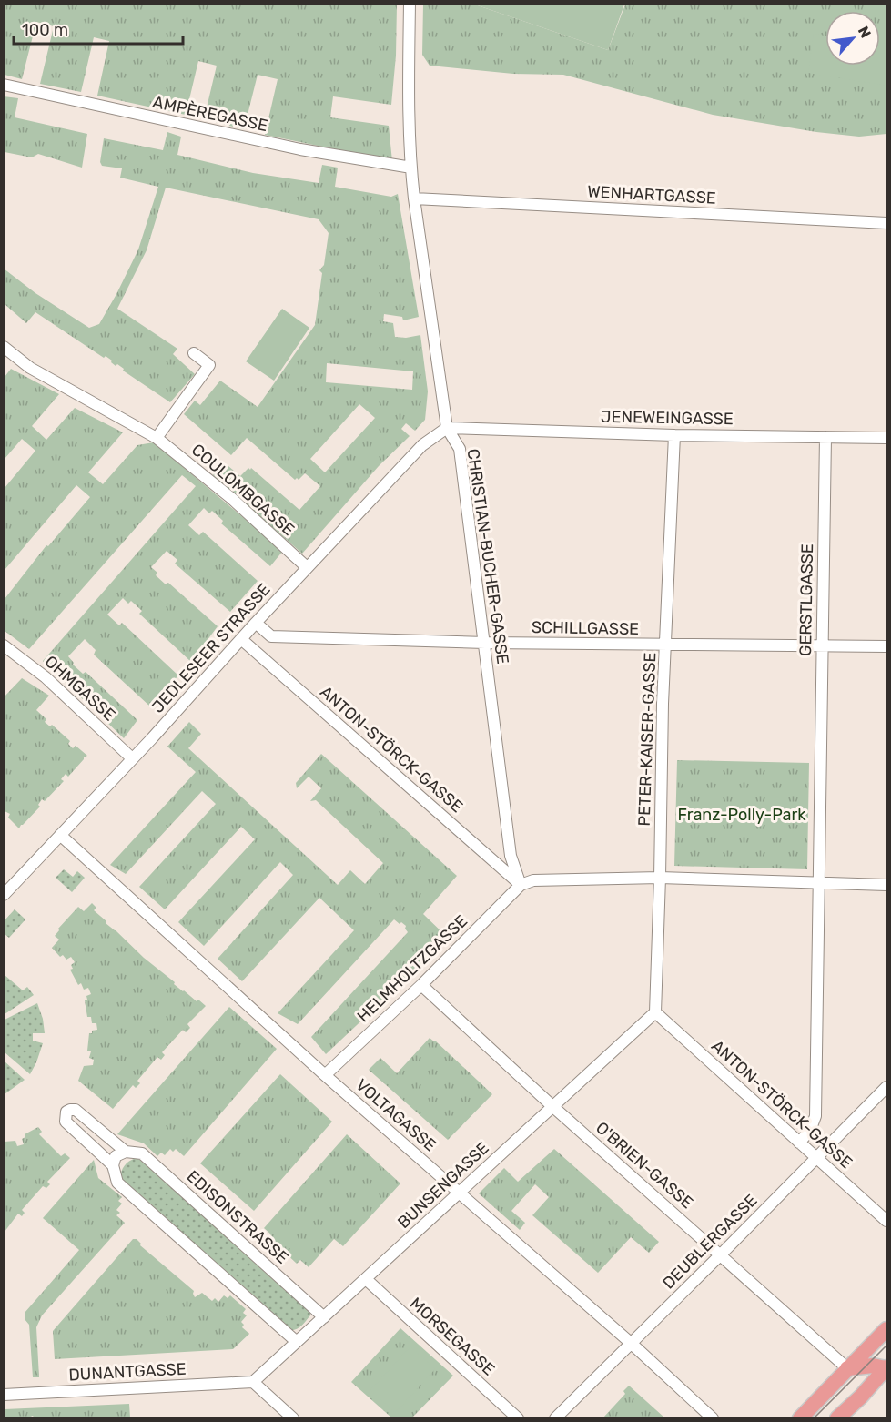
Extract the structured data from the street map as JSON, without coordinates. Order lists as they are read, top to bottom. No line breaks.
{"streets":{"street":["AMPÈREGASSE","WENHARTGASSE","JENEWEINGASSE","COULOMBGASSE","CHRISTIAN-BUCHER-GASSE","GERSTLGASSE","SCHILLGASSE","JEDLESEER STRASSE","OHMGASSE","PETER-KAISER-GASSE","ANTON-STÖRCK-GASSE","HELMHOLTZGASSE","VOLTAGASSE","O'BRIEN-GASSE","BUNSENGASSE","EDISONSTRASSE","DEUBLERGASSE","MORSEGASSE","DUNANTGASSE"]},"crossings":[["AMPÈREGASSE","CHRISTIAN-BUCHER-GASSE"],["WENHARTGASSE","CHRISTIAN-BUCHER-GASSE"],["JENEWEINGASSE","CHRISTIAN-BUCHER-GASSE"],["JENEWEINGASSE","GERSTLGASSE"],["JENEWEINGASSE","JEDLESEER STRASSE"],["JENEWEINGASSE","PETER-KAISER-GASSE"],["COULOMBGASSE","JEDLESEER STRASSE"],["CHRISTIAN-BUCHER-GASSE","SCHILLGASSE"],["CHRISTIAN-BUCHER-GASSE","JEDLESEER STRASSE"],["CHRISTIAN-BUCHER-GASSE","ANTON-STÖRCK-GASSE"],["CHRISTIAN-BUCHER-GASSE","HELMHOLTZGASSE"],["GERSTLGASSE","SCHILLGASSE"],["SCHILLGASSE","JEDLESEER STRASSE"],["SCHILLGASSE","PETER-KAISER-GASSE"],["JEDLESEER STRASSE","OHMGASSE"],["JEDLESEER STRASSE","ANTON-STÖRCK-GASSE"],["JEDLESEER STRASSE","VOLTAGASSE"],["PETER-KAISER-GASSE","ANTON-STÖRCK-GASSE"],["PETER-KAISER-GASSE","BUNSENGASSE"],["ANTON-STÖRCK-GASSE","HELMHOLTZGASSE"],["ANTON-STÖRCK-GASSE","BUNSENGASSE"],["ANTON-STÖRCK-GASSE","DEUBLERGASSE"],["HELMHOLTZGASSE","VOLTAGASSE"],["HELMHOLTZGASSE","O'BRIEN-GASSE"],["VOLTAGASSE","BUNSENGASSE"],["VOLTAGASSE","DEUBLERGASSE"],["O'BRIEN-GASSE","BUNSENGASSE"],["O'BRIEN-GASSE","DEUBLERGASSE"],["BUNSENGASSE","EDISONSTRASSE"],["BUNSENGASSE","MORSEGASSE"],["BUNSENGASSE","DUNANTGASSE"]],"parks":["Franz-Polly-Park"],"scale_bar":"100 m","north":"top right"}
